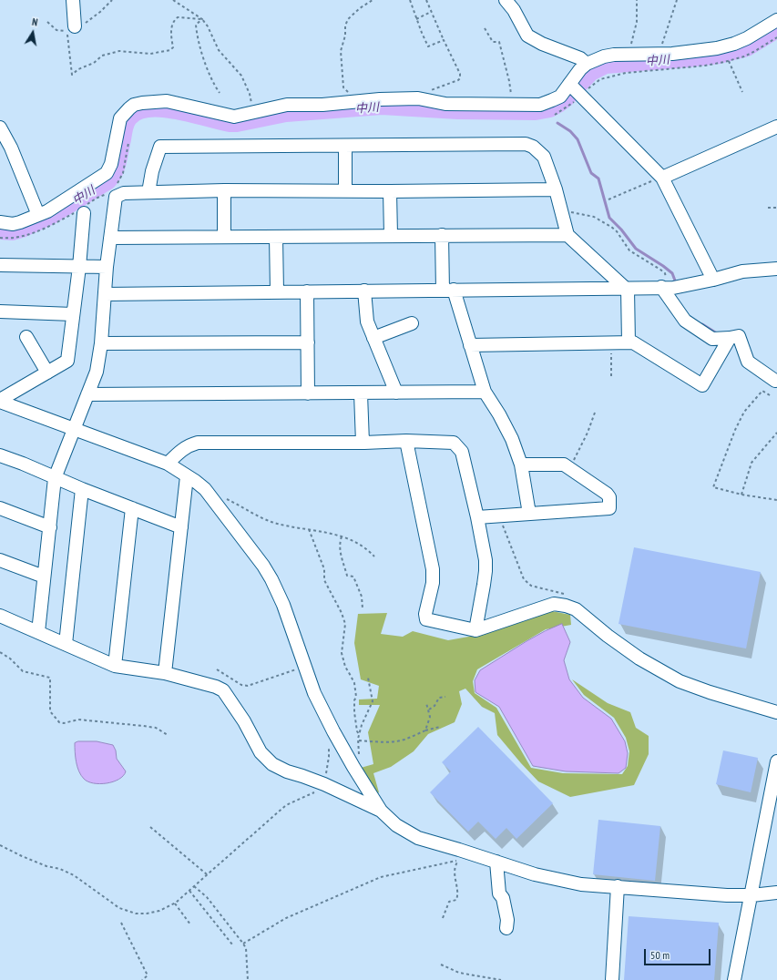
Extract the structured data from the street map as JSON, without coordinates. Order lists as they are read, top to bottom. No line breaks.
{"water":["中川"],"scale_bar":"50 m","north":"top"}
